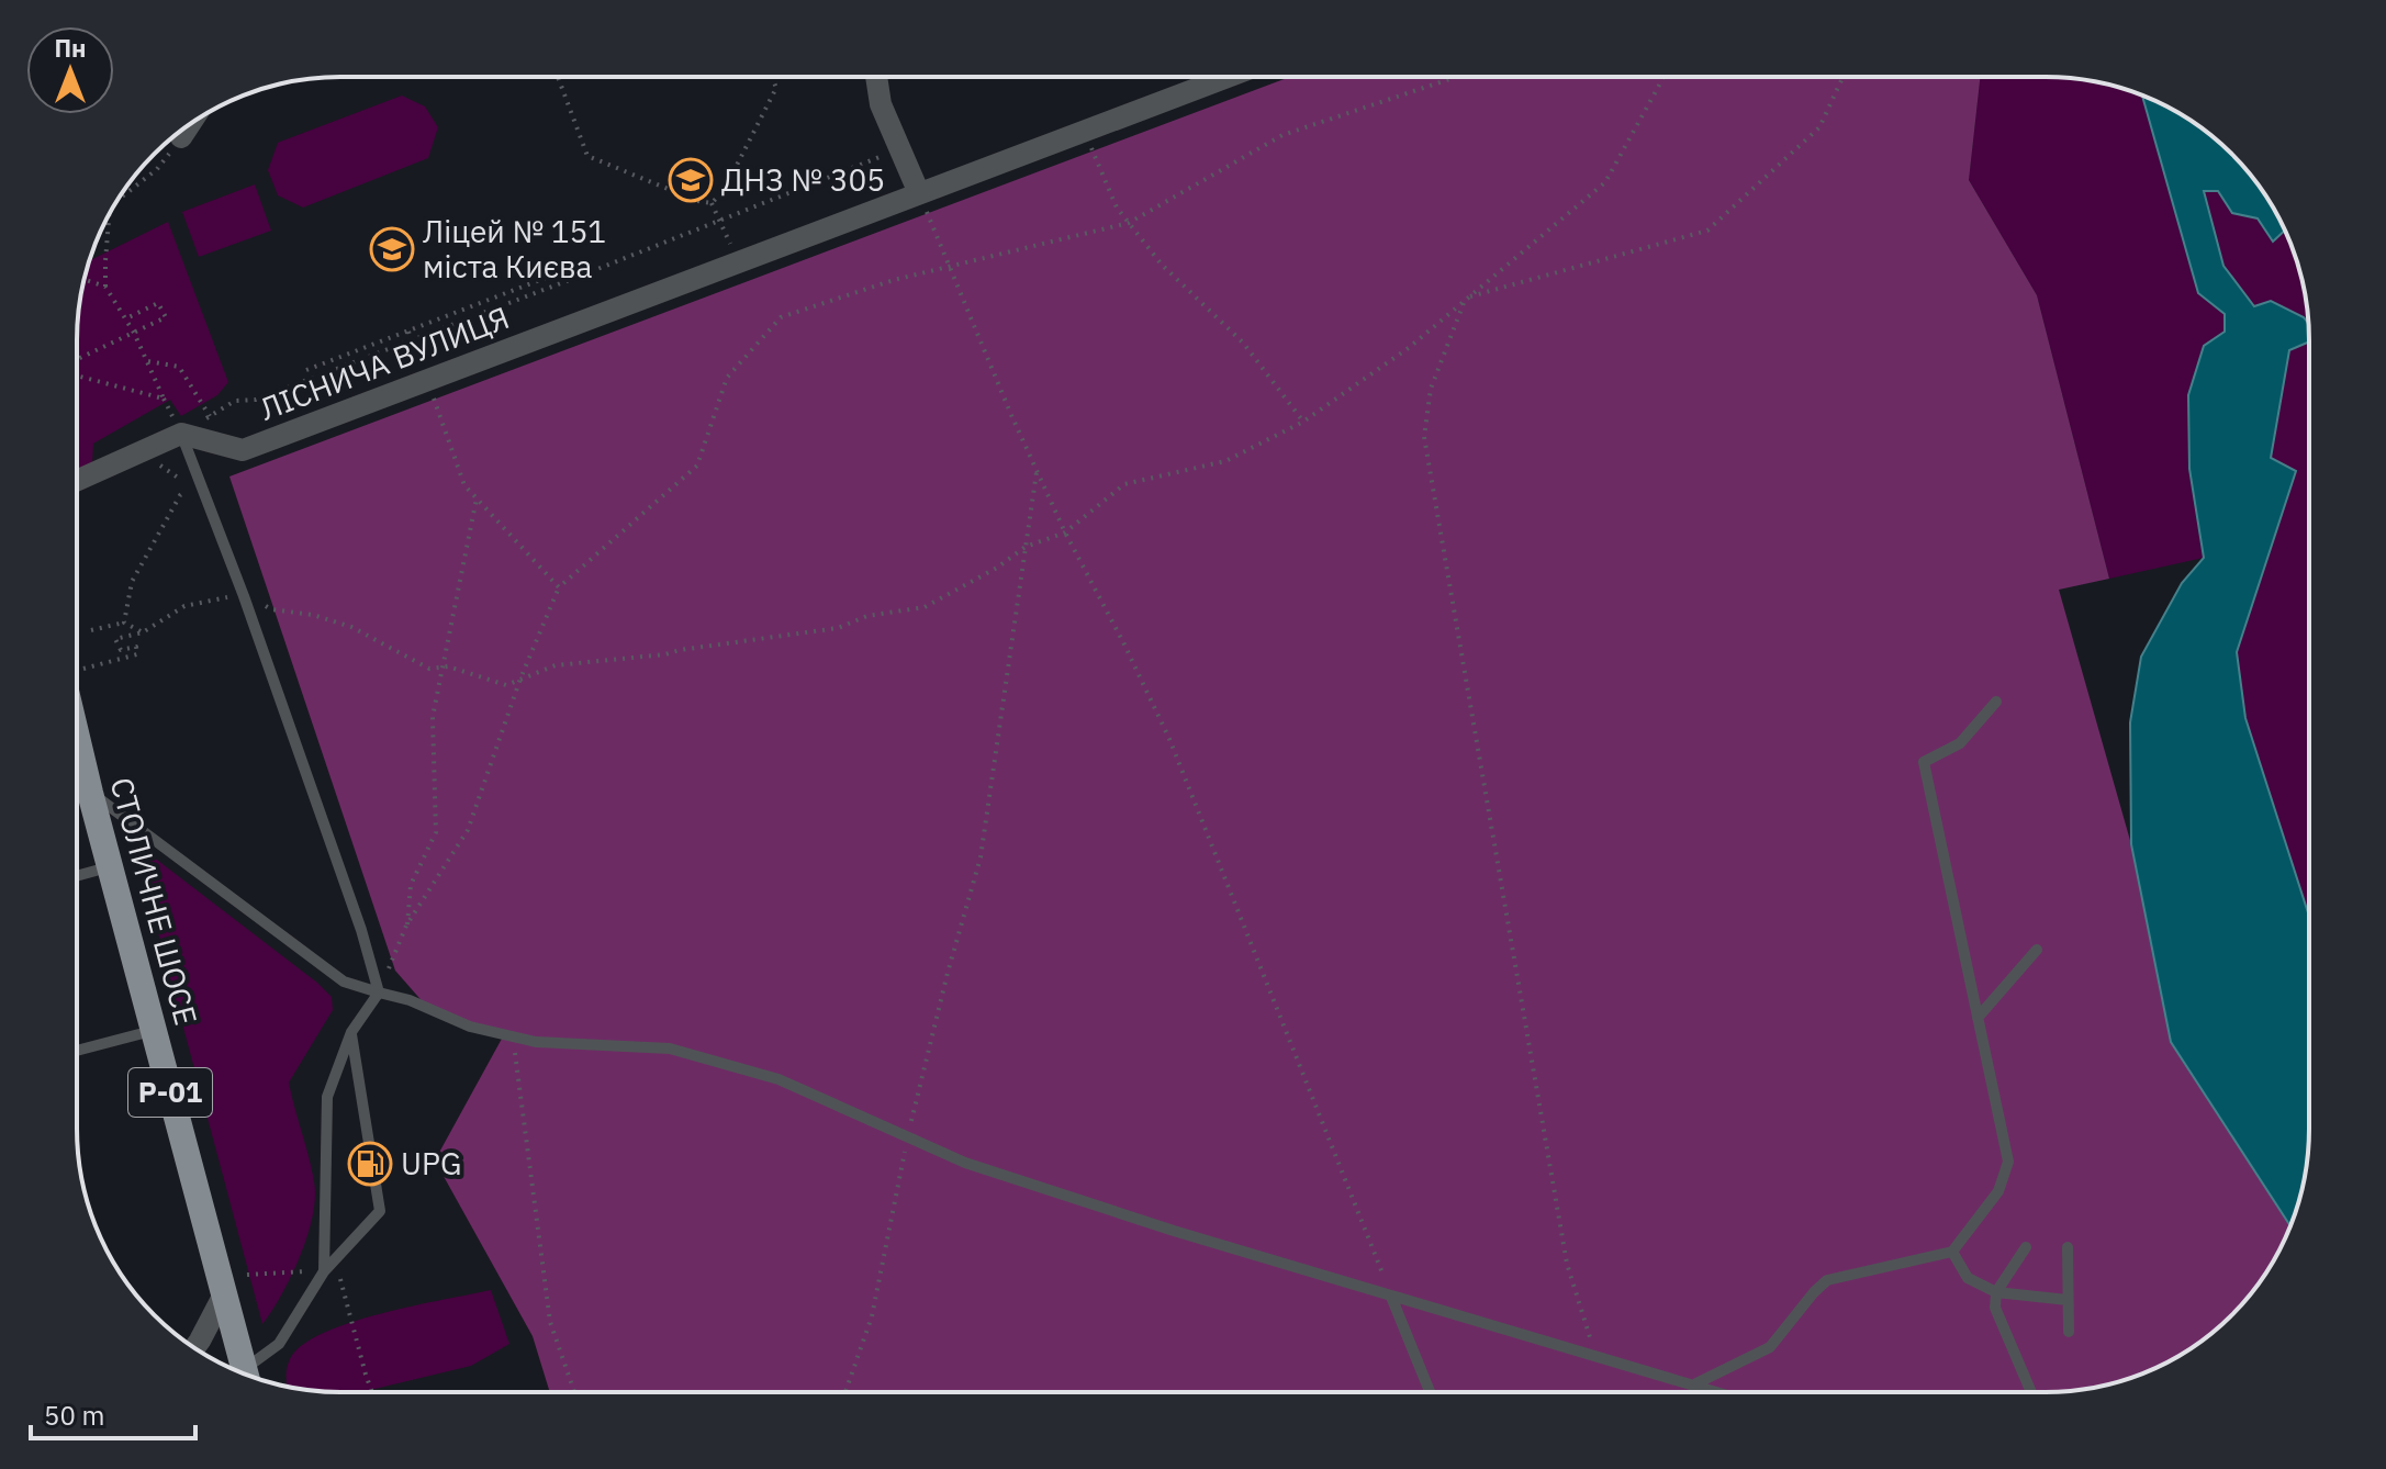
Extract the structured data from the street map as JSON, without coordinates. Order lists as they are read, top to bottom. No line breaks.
{"streets":{"main road":["СТОЛИЧНЕ ШОСЕ","Р-01"],"street":["ЛІСНИЧА ВУЛИЦЯ"]},"places":{"school or university":["ДНЗ № 305","Ліцей № 151 міста Києва"],"fuel station":["UPG"]},"scale_bar":"50 m","north":"top"}
